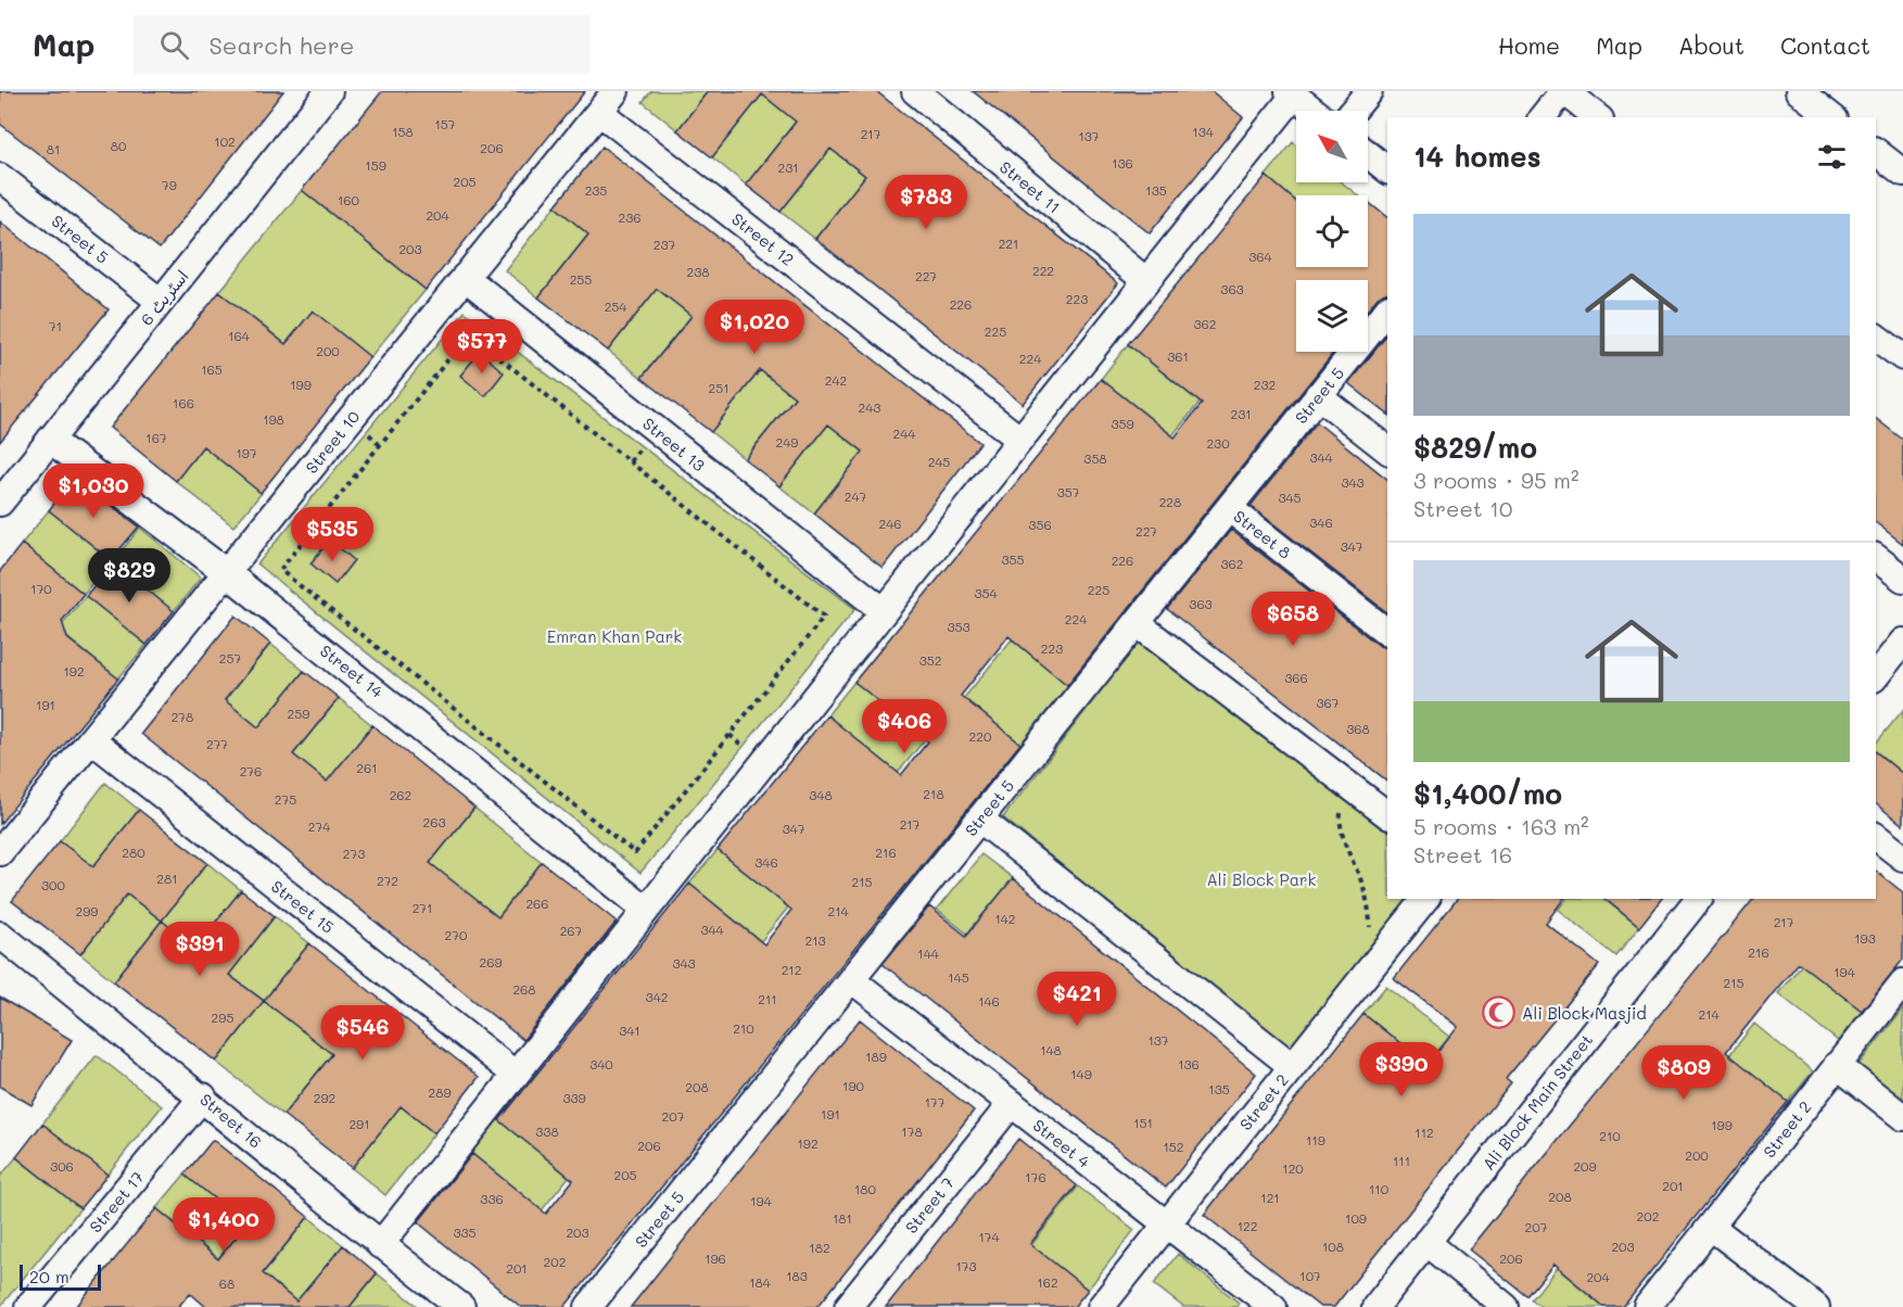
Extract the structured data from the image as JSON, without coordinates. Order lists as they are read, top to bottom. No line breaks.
{"streets":{"street":["Street 11","Street 5","Street 12","اسٹریٹ 6","Street 10","Street 13","Street 8","Street 14","Street 15","Street 2","Ali Block Main Street","Street 16","Street 4","Street 17","Street 7"]},"crossings":[["Street 5","اسٹریٹ 6"],["Street 5","Street 8"],["Street 5","Street 4"],["Street 12","Street 10"],["اسٹریٹ 6","Street 14"],["Street 10","Street 13"],["Street 10","Street 14"],["Street 10","Street 15"],["Street 2","Street 4"],["Street 16","Street 17"],["Street 4","Street 7"]],"parks":["Emran Khan Park","Ali Block Park"],"places":{"mosque":["Ali Block Masjid"]},"house_numbers":["157","158","134","217","137","102","80","206","81","136","159","231","205","79","235","135","160","204","236","221","237","203","364","222","238","227","255","363","223","226","254","362","71","225","164","200","361","224","165","242","199","232","251","166","243","231","198","359","244","167","249","230","197","344","358","245","343","357","247","345","228","346","246","356","227","347","355","226","362","170","225","354","363","224","353","223","257","352","192","366","367","191","259","278","368","220","277","261","276","218","262","348","275","263","217","274","347","280","216","273","346","281","272","215","300","266","271","299","214","142","217","344","267","270","193","213","216","144","269","343","212","194","145","215","268","342","211","146","214","295","210","341","137","148","189","340","136","149","190","208","135","289","292","339","177","191","207","151","291","199","338","178","112","210","119","192","206","152","200","111","306","209","120","205","176","201","180","110","208","121","336","194","202","181","109","122","207","335","203","174","108","203","182","196","206","202","173","201","183","107","204","184","162","68"],"scale_bar":"20 m","north":"top left","page":{"header":"Map","search":"Search here","nav":["Home","Map","About","Contact"],"heading":"14 homes","price":["$783","$1,020","$577","$1,030","$535","$829","$658","$406","$391","$421","$546","$390","$809","$1,400"],"list":[{"name":"$829/mo","note":"3 rooms · 95 m² · Street 10"},{"name":"$1,400/mo","note":"5 rooms · 163 m² · Street 16"}],"scale":"20 m"}}
